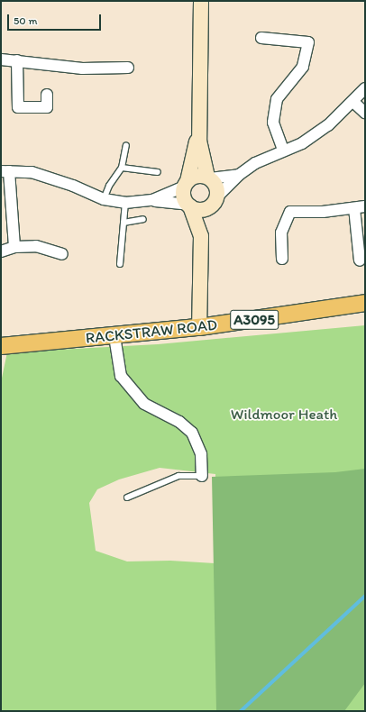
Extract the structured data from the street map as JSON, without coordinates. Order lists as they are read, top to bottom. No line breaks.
{"streets":{"main road":["A3095","RACKSTRAW ROAD"]},"parks":["Wildmoor Heath"],"scale_bar":"50 m"}
